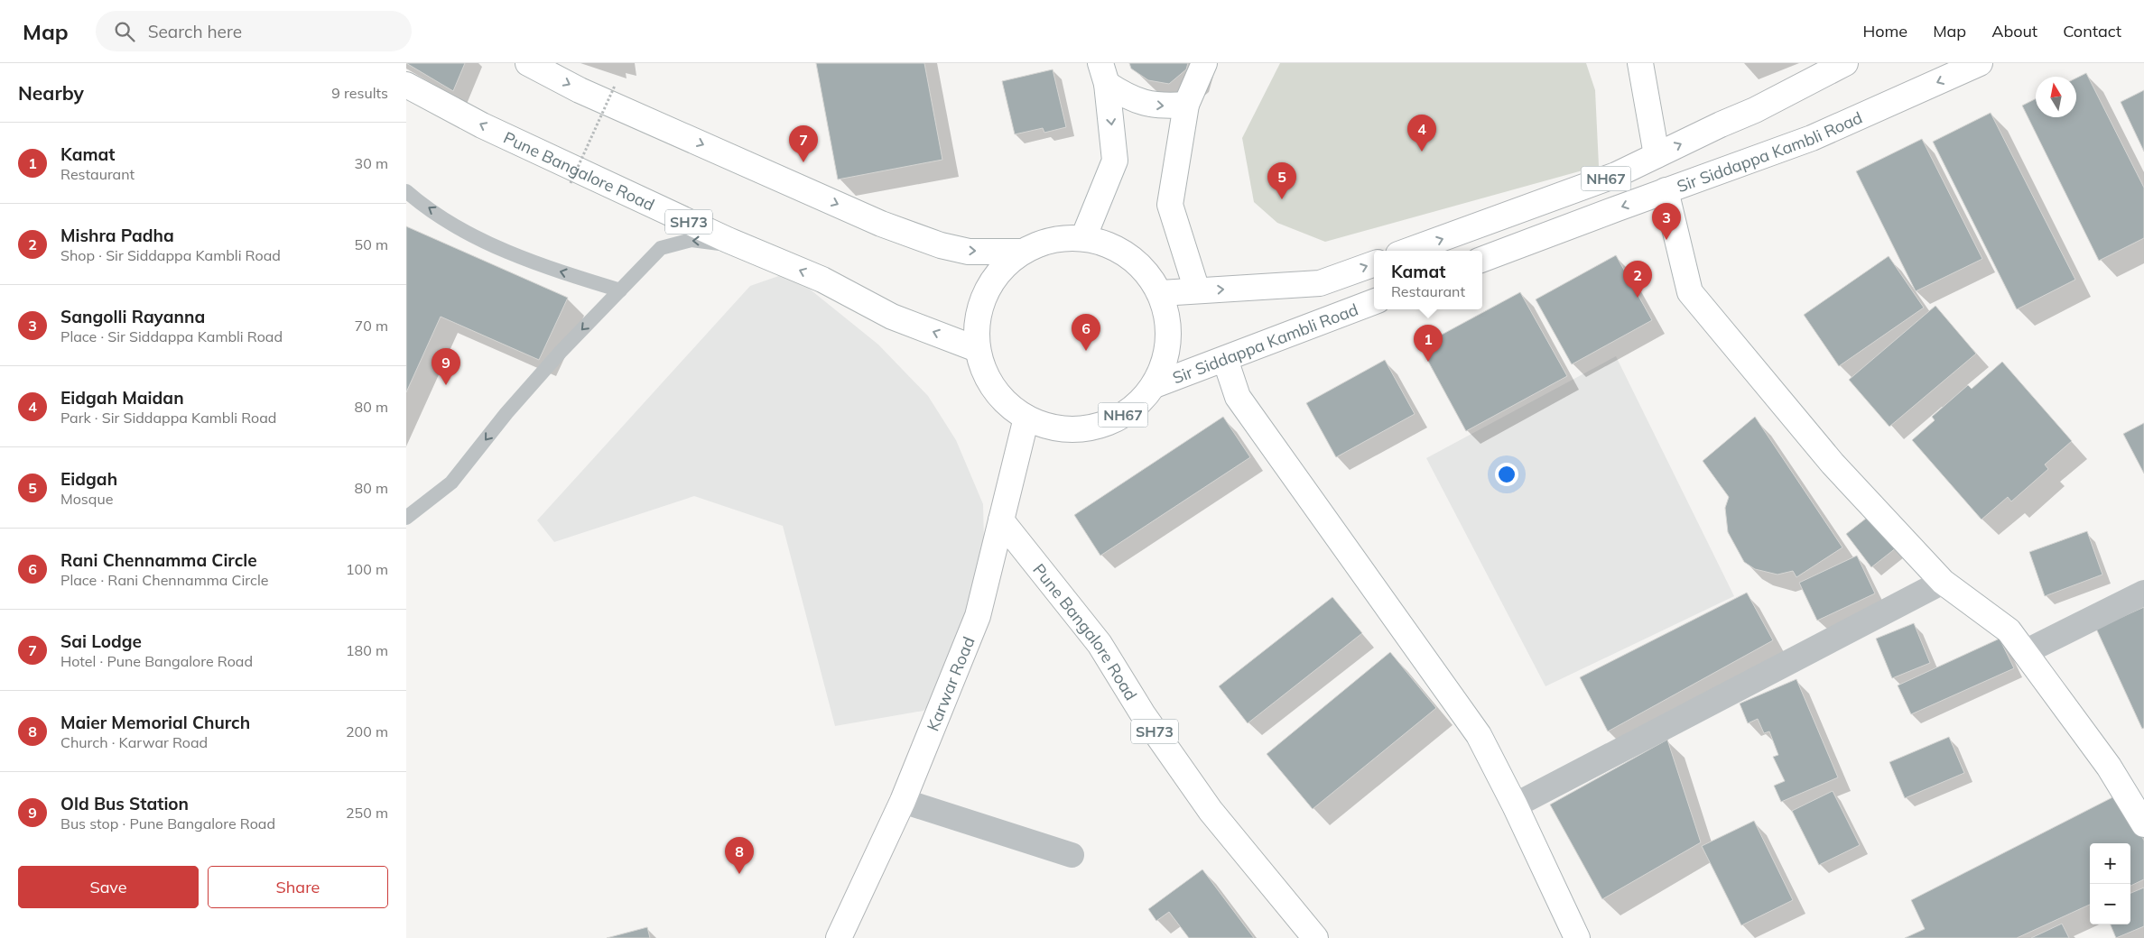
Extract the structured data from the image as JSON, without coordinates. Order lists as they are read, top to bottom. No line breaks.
{"streets":{"main road":["Sir Siddappa Kambli Road","Pune Bangalore Road","NH67","SH73","Karwar Road"]},"crossings":[["Sir Siddappa Kambli Road","NH67"],["Pune Bangalore Road","NH67"],["Pune Bangalore Road","Karwar Road"],["NH67","Karwar Road"]],"north":"top","page":{"header":"Map","search":"Search here","nav":["Home","Map","About","Contact"],"heading":["Nearby","9 results"],"pins":["4","7","5","3","2","6","1","9","8"],"list":[{"mark":"1","name":"Kamat","note":"Restaurant","value":"30 m"},{"mark":"2","name":"Mishra Padha","note":"Shop · Sir Siddappa Kambli Road","value":"50 m"},{"mark":"3","name":"Sangolli Rayanna","note":"Place · Sir Siddappa Kambli Road","value":"70 m"},{"mark":"4","name":"Eidgah Maidan","note":"Park · Sir Siddappa Kambli Road","value":"80 m"},{"mark":"5","name":"Eidgah","note":"Mosque","value":"80 m"},{"mark":"6","name":"Rani Chennamma Circle","note":"Place · Rani Chennamma Circle","value":"100 m"},{"mark":"7","name":"Sai Lodge","note":"Hotel · Pune Bangalore Road","value":"180 m"},{"mark":"8","name":"Maier Memorial Church","note":"Church · Karwar Road","value":"200 m"},{"mark":"9","name":"Old Bus Station","note":"Bus stop · Pune Bangalore Road","value":"250 m"}],"popup":["Kamat","Restaurant"],"map_buttons":["+","−"],"buttons":["Save","Share"]}}
